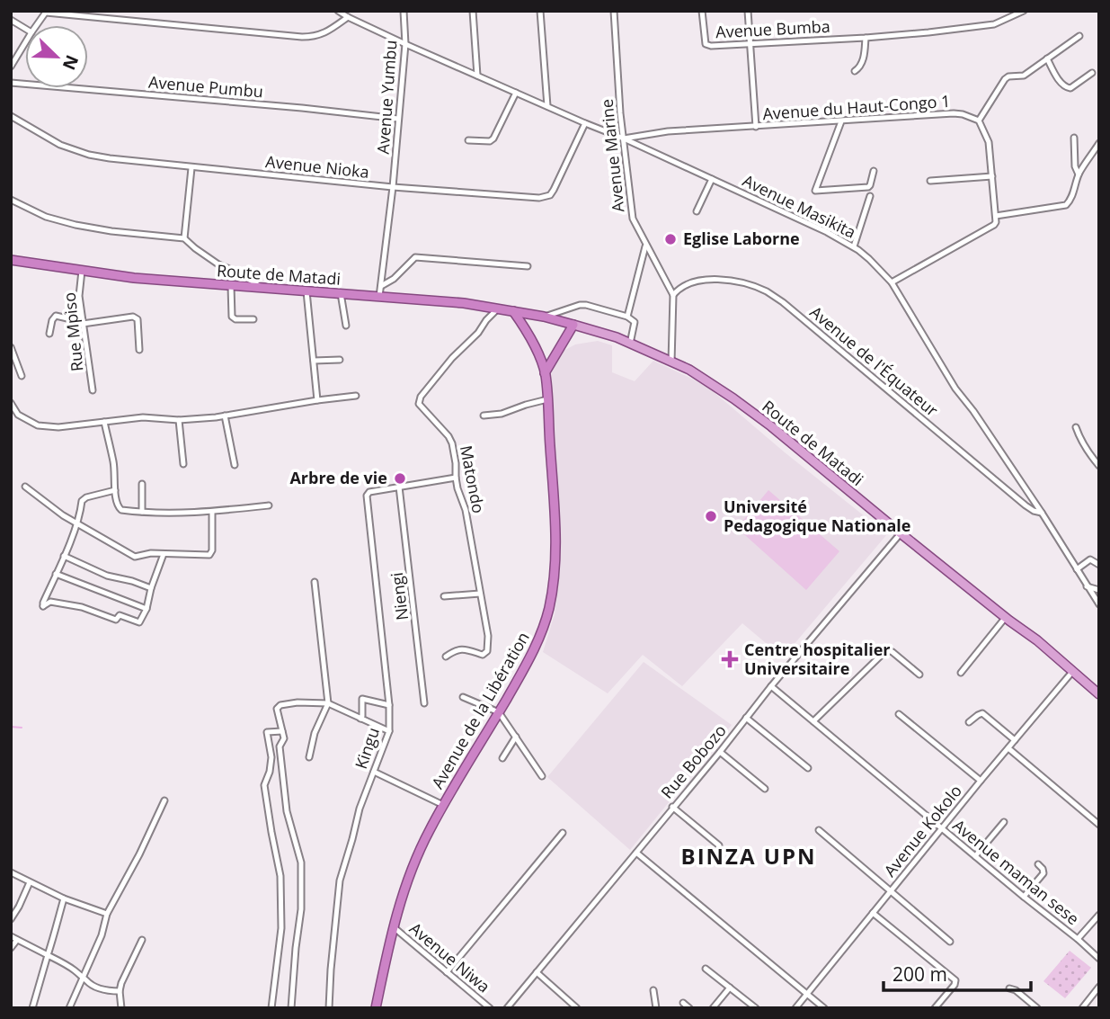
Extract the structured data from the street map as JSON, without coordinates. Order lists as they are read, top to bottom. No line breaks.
{"streets":{"highway":["Route de Matadi","Avenue de la Libération"],"street":["Avenue Bumba","Avenue Pumbu","Avenue Yumbu","Avenue du Haut-Congo 1","Avenue Marine","Avenue Nioka","Avenue Masikita","Rue Mpiso","Avenue de l'Équateur","Matondo","Niengi","Kingu","Rue Bobozo","Avenue Kokolo","Avenue maman sese","Avenue Niwa"]},"crossings":[["Avenue Pumbu","Avenue Yumbu"],["Avenue Yumbu","Avenue Nioka"],["Avenue Yumbu","Avenue Masikita"],["Avenue Yumbu","Route de Matadi"],["Avenue du Haut-Congo 1","Avenue Marine"],["Avenue du Haut-Congo 1","Avenue Masikita"],["Avenue Marine","Avenue Masikita"],["Avenue Marine","Avenue de l'Équateur"],["Avenue Nioka","Avenue Masikita"],["Avenue Masikita","Avenue de l'Équateur"],["Route de Matadi","Rue Mpiso"],["Route de Matadi","Matondo"],["Route de Matadi","Avenue de la Libération"],["Route de Matadi","Rue Bobozo"],["Route de Matadi","Avenue Kokolo"],["Niengi","Kingu"],["Avenue de la Libération","Avenue Niwa"],["Rue Bobozo","Avenue maman sese"],["Avenue Kokolo","Avenue maman sese"]],"districts":["BINZA UPN"],"places":{"other":["Eglise Laborne","Arbre de vie","Université Pedagogique Nationale"],"health":["Centre hospitalier Universitaire"]},"scale_bar":"200 m","north":"bottom right"}
